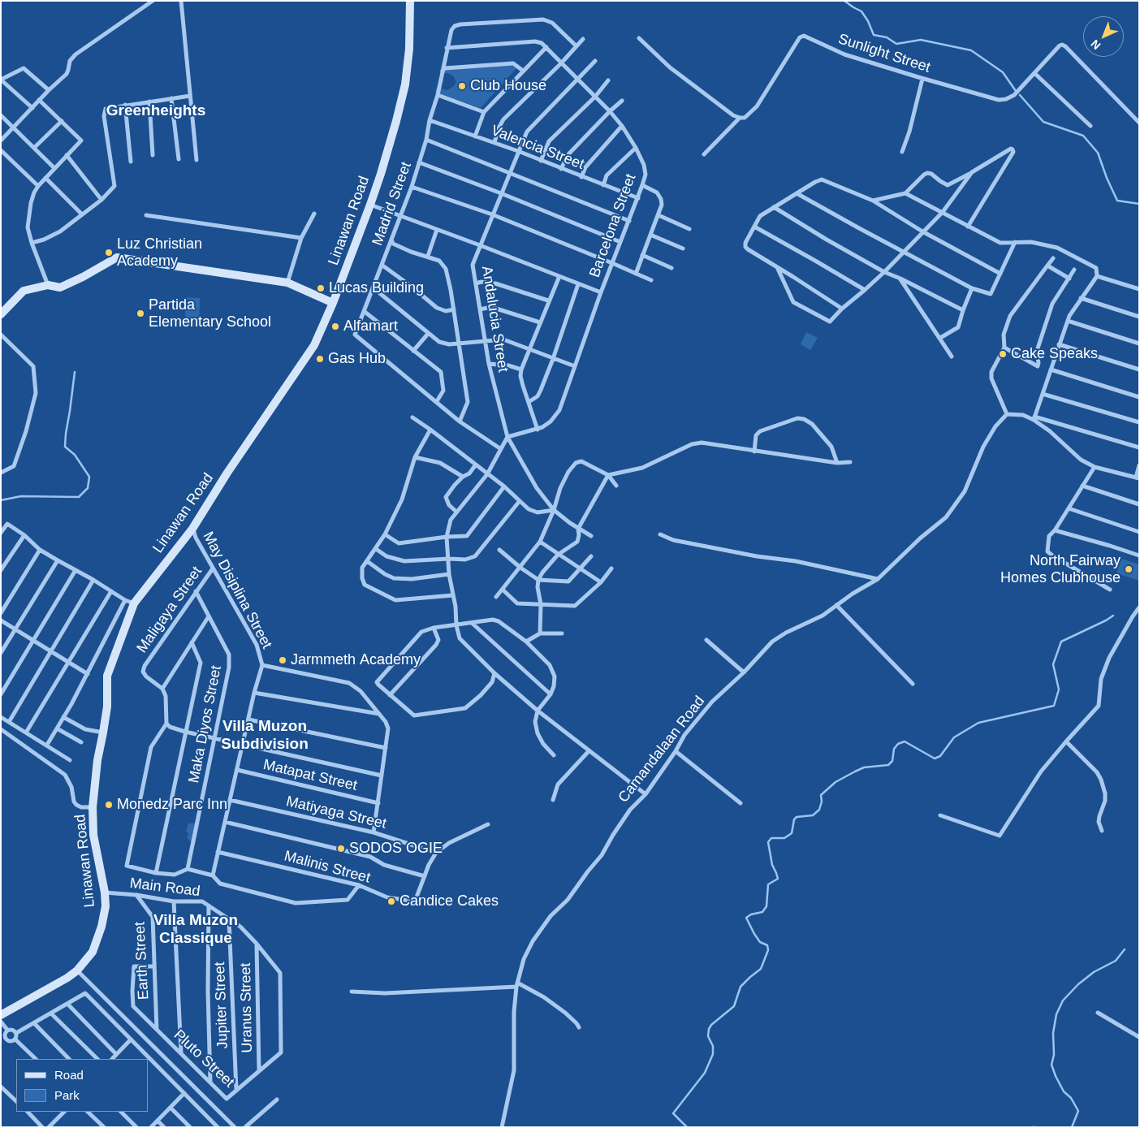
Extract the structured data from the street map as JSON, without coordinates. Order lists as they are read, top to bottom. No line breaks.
{"streets":{"street":["Sunlight Street","Valencia Street","Madrid Street","Linawan Road","Barcelona Street","Andalucia Street","May Disiplina Street","Maligaya Street","Maka Diyos Street","Camandalaan Road","Matapat Street","Matiyaga Street","Malinis Street","Main Road","Earth Street","Jupiter Street","Uranus Street","Pluto Street"]},"crossings":[["Valencia Street","Madrid Street"],["Valencia Street","Barcelona Street"],["Valencia Street","Andalucia Street"],["Linawan Road","May Disiplina Street"],["Linawan Road","Main Road"],["Barcelona Street","Andalucia Street"],["May Disiplina Street","Maligaya Street"],["May Disiplina Street","Matapat Street"],["May Disiplina Street","Matiyaga Street"],["May Disiplina Street","Malinis Street"],["Maligaya Street","Maka Diyos Street"],["Matiyaga Street","Malinis Street"],["Main Road","Earth Street"],["Main Road","Jupiter Street"],["Main Road","Uranus Street"],["Main Road","Pluto Street"],["Earth Street","Pluto Street"],["Jupiter Street","Pluto Street"],["Uranus Street","Pluto Street"]],"districts":["Greenheights","Villa Muzon Subdivision","Villa Muzon Classique"],"places":["Club House","Luz Christian Academy","Lucas Building","Partida Elementary School","Alfamart","Cake Speaks","Gas Hub","North Fairway Homes Clubhouse","Jarmmeth Academy","Monedz Parc Inn","SODOS OGIE","Candice Cakes"],"legend":["Road","Park"],"north":"bottom left"}
